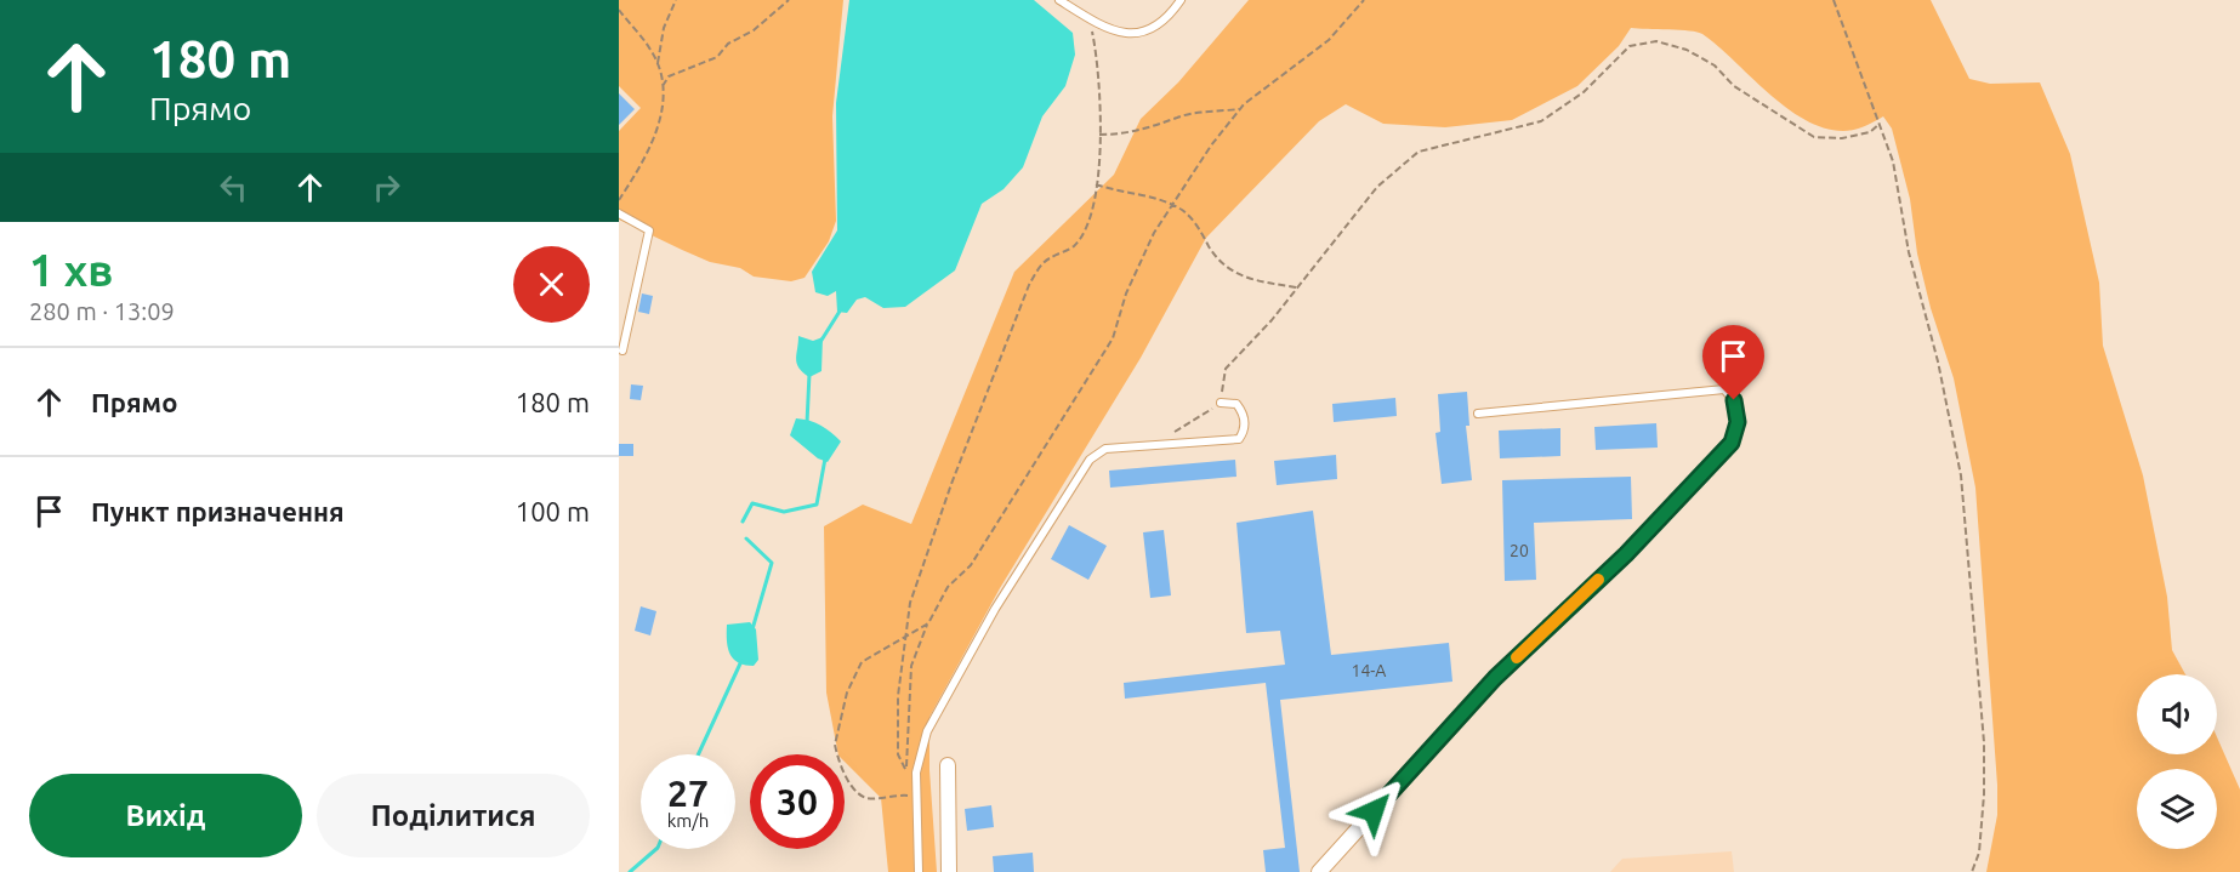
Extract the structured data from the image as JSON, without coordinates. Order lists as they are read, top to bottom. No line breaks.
{"house_numbers":["20","14-А"],"page":{"turn":["180 m","Прямо"],"heading":["1 хв","280 m · 13:09"],"list":[{"name":"Прямо","value":"180 m"},{"name":"Пункт призначення","value":"100 m"}],"speed":"27 km/h","limit":"30","buttons":["Вихід","Поділитися"]}}
